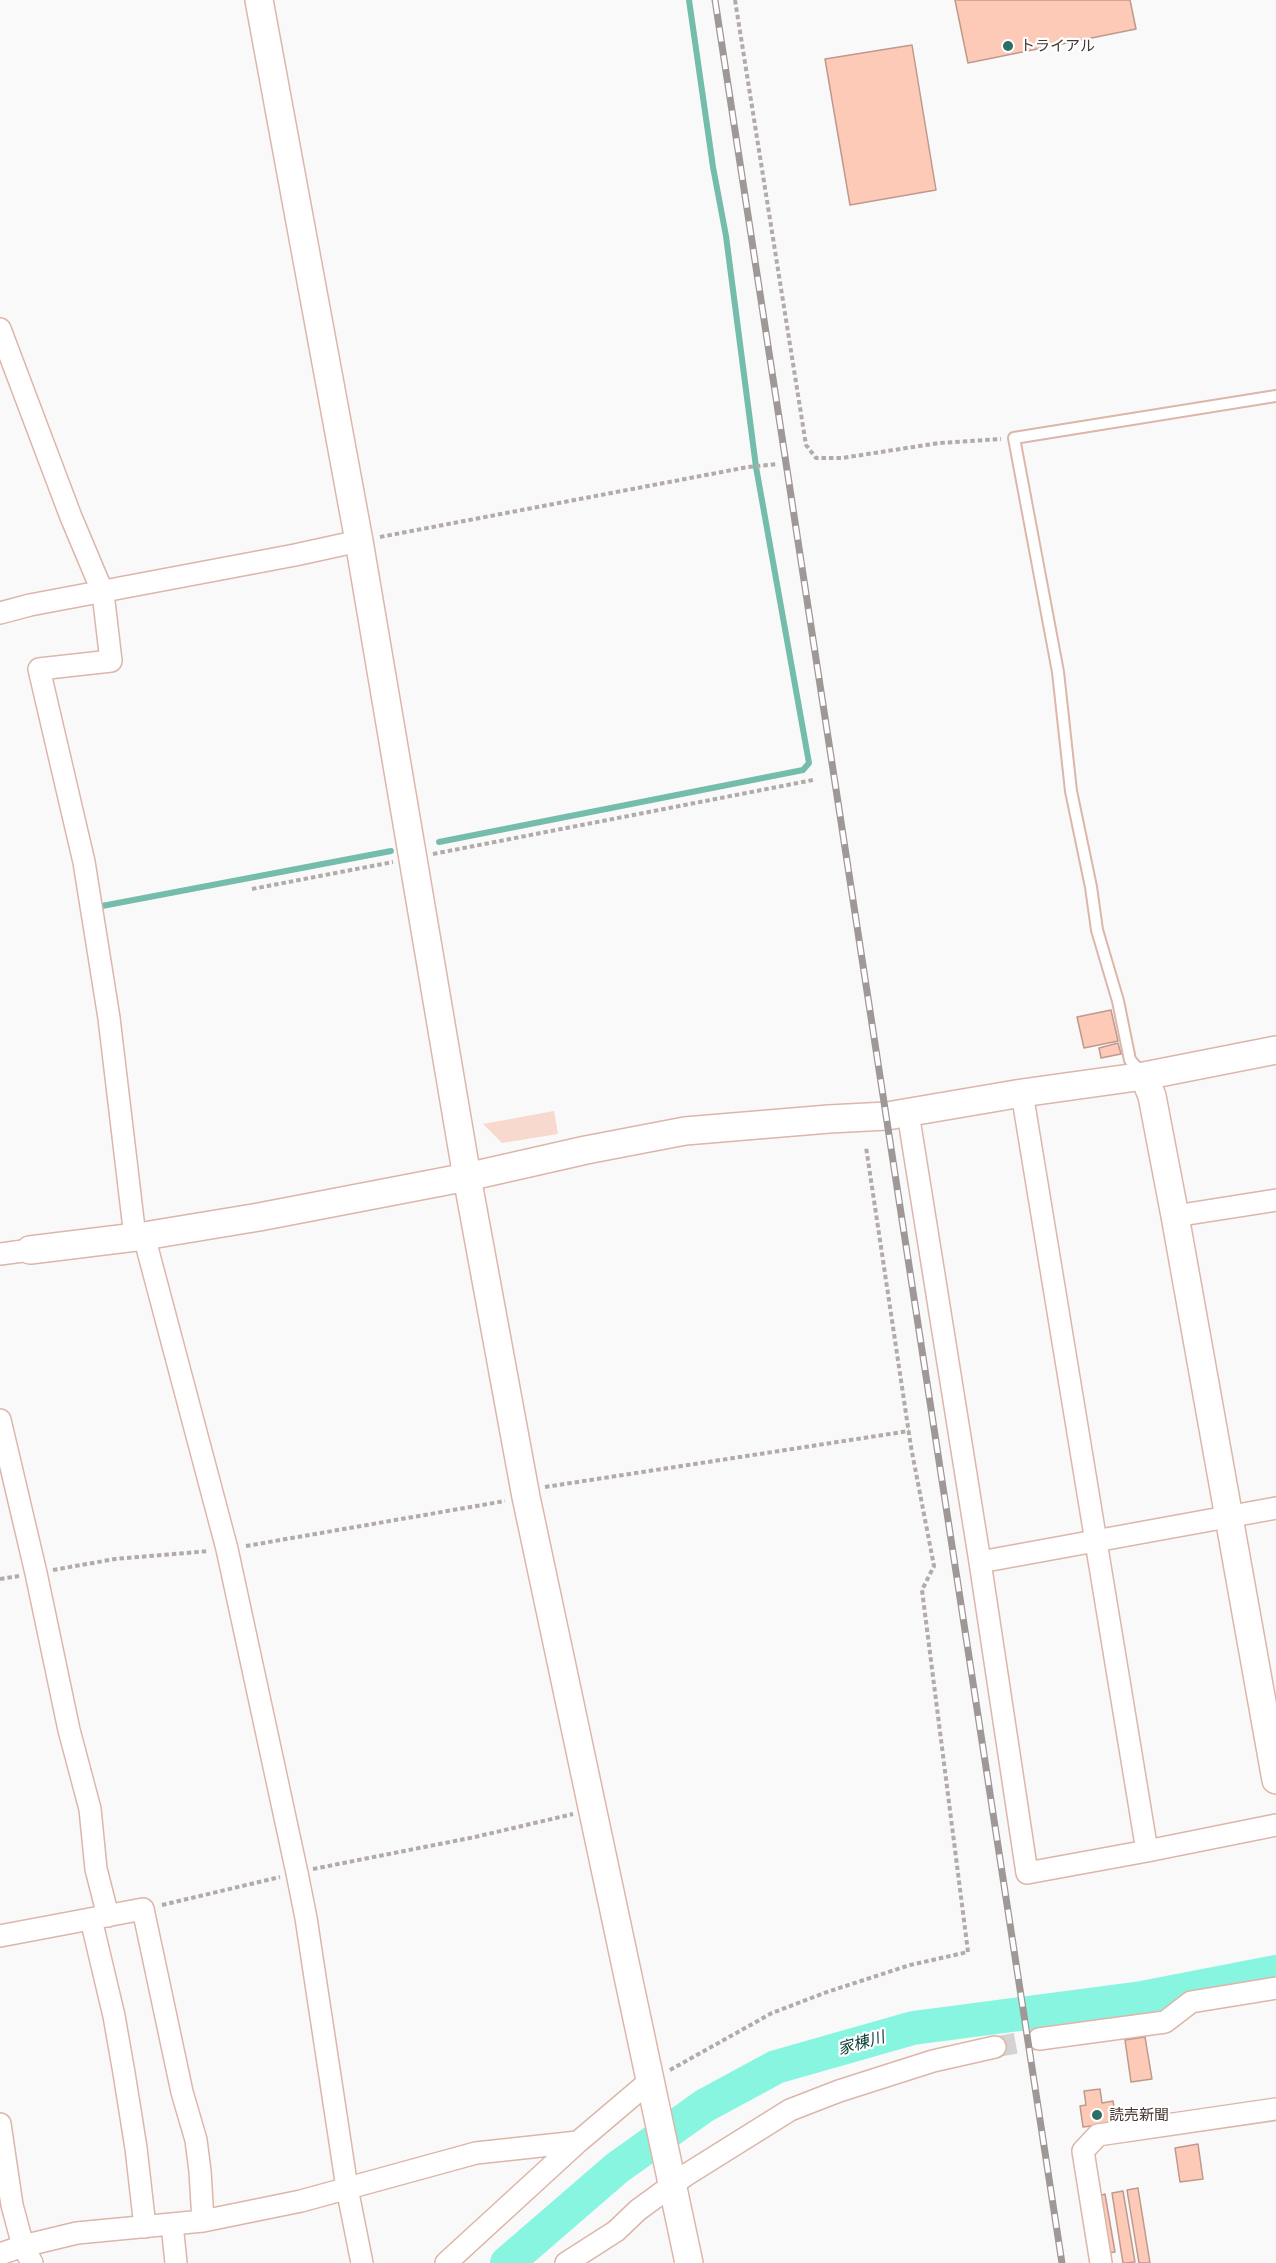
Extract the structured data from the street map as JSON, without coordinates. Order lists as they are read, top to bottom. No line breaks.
{"water":["家棟川"],"places":["トライアル","読売新聞"]}
